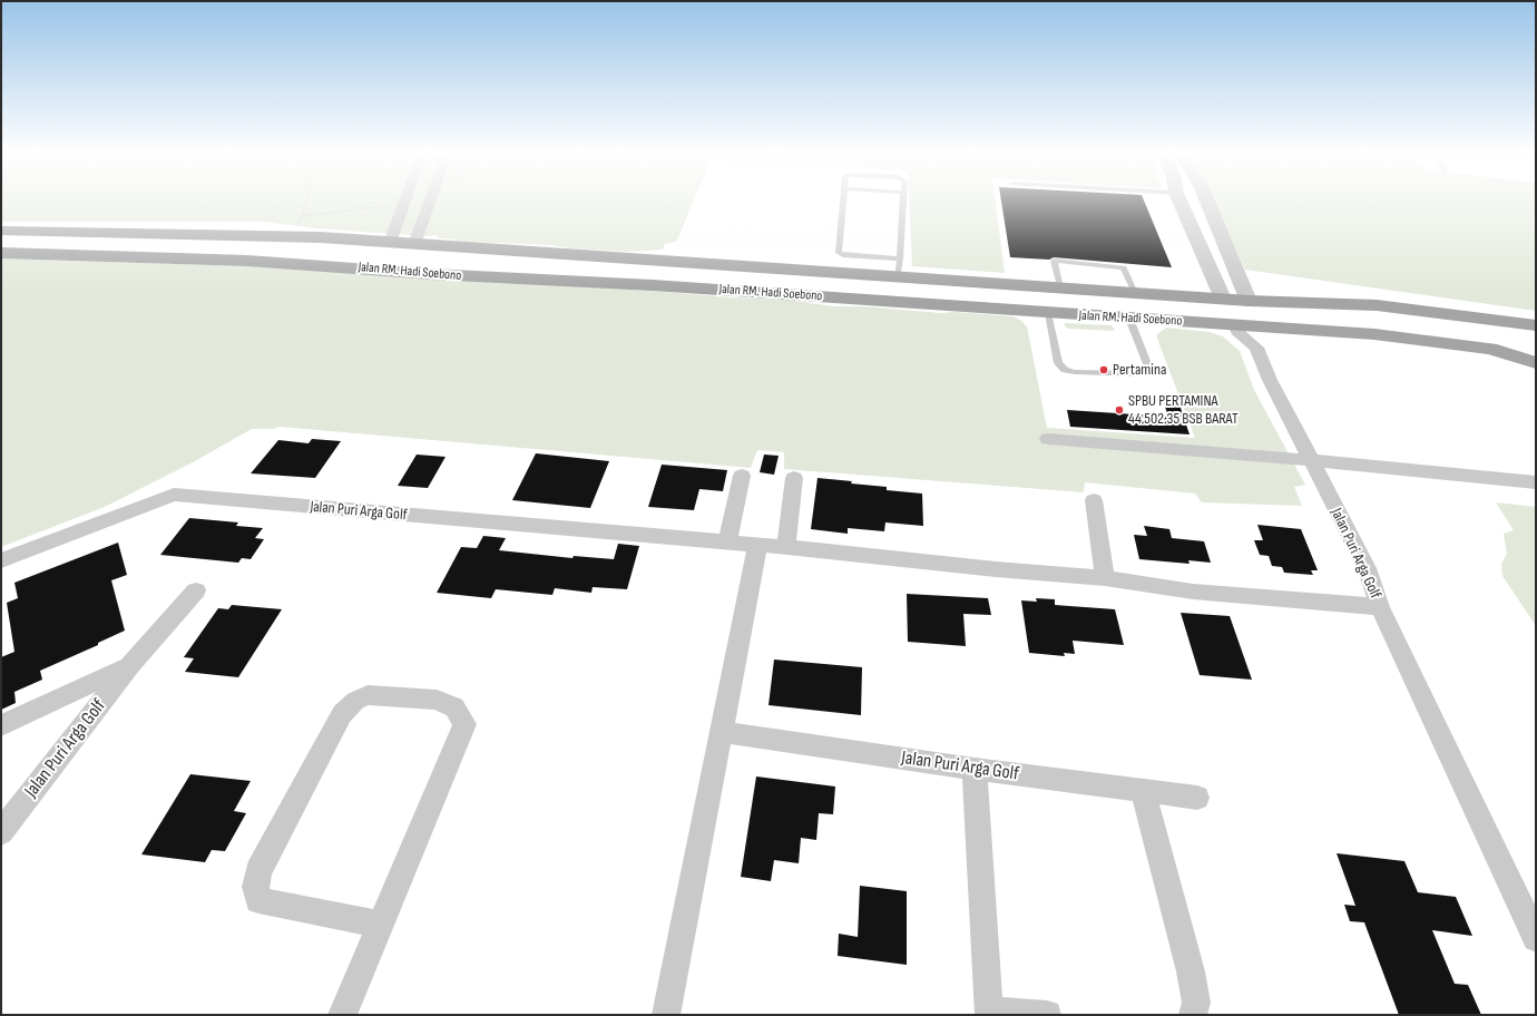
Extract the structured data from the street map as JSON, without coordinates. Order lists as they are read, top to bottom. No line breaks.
{"streets":{"main road":["Jalan RM. Hadi Soebono"],"street":["Jalan Puri Arga Golf"]},"crossings":[["Jalan RM. Hadi Soebono","Jalan Puri Arga Golf"]],"places":["Pertamina","SPBU PERTAMINA 44.502.35 BSB BARAT"]}
